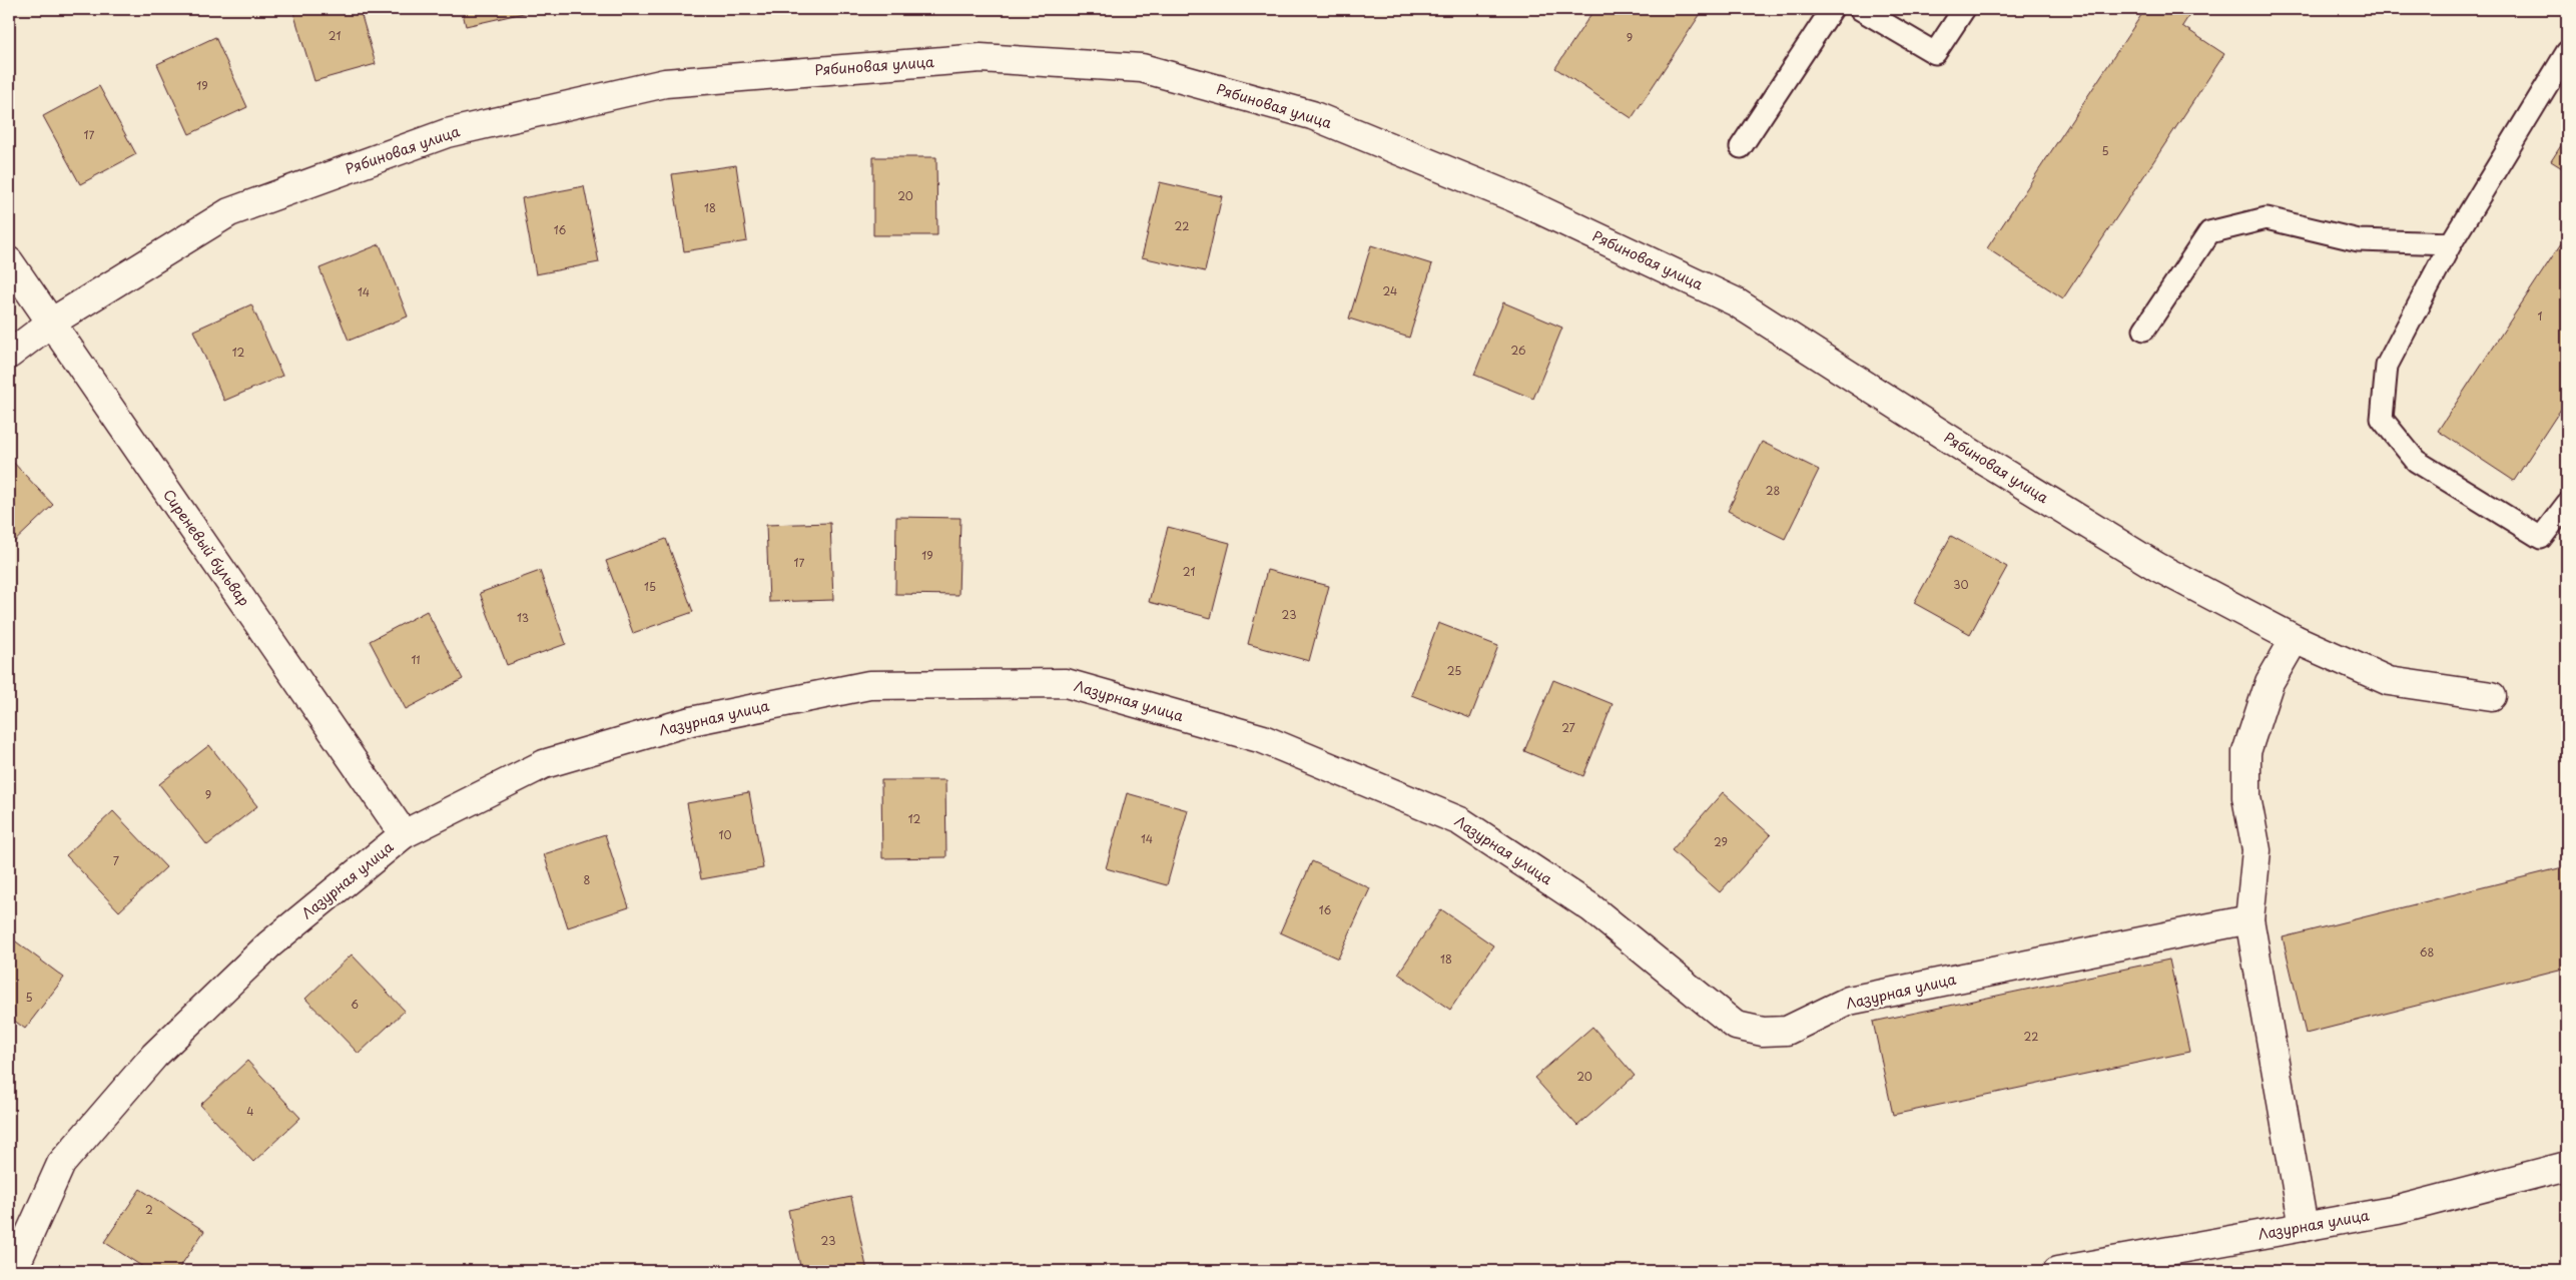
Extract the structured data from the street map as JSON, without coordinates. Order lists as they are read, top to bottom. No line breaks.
{"streets":{"street":["Рябиновая улица","Сиреневый бульвар","Лазурная улица"]},"crossings":[["Рябиновая улица","Сиреневый бульвар"],["Сиреневый бульвар","Лазурная улица"]],"house_numbers":["21","9","19","17","5","20","18","22","16","24","14","1","26","12","28","19","17","21","30","15","23","13","11","25","27","9","12","10","14","29","7","8","16","68","18","5","6","22","20","4","2","23"]}
